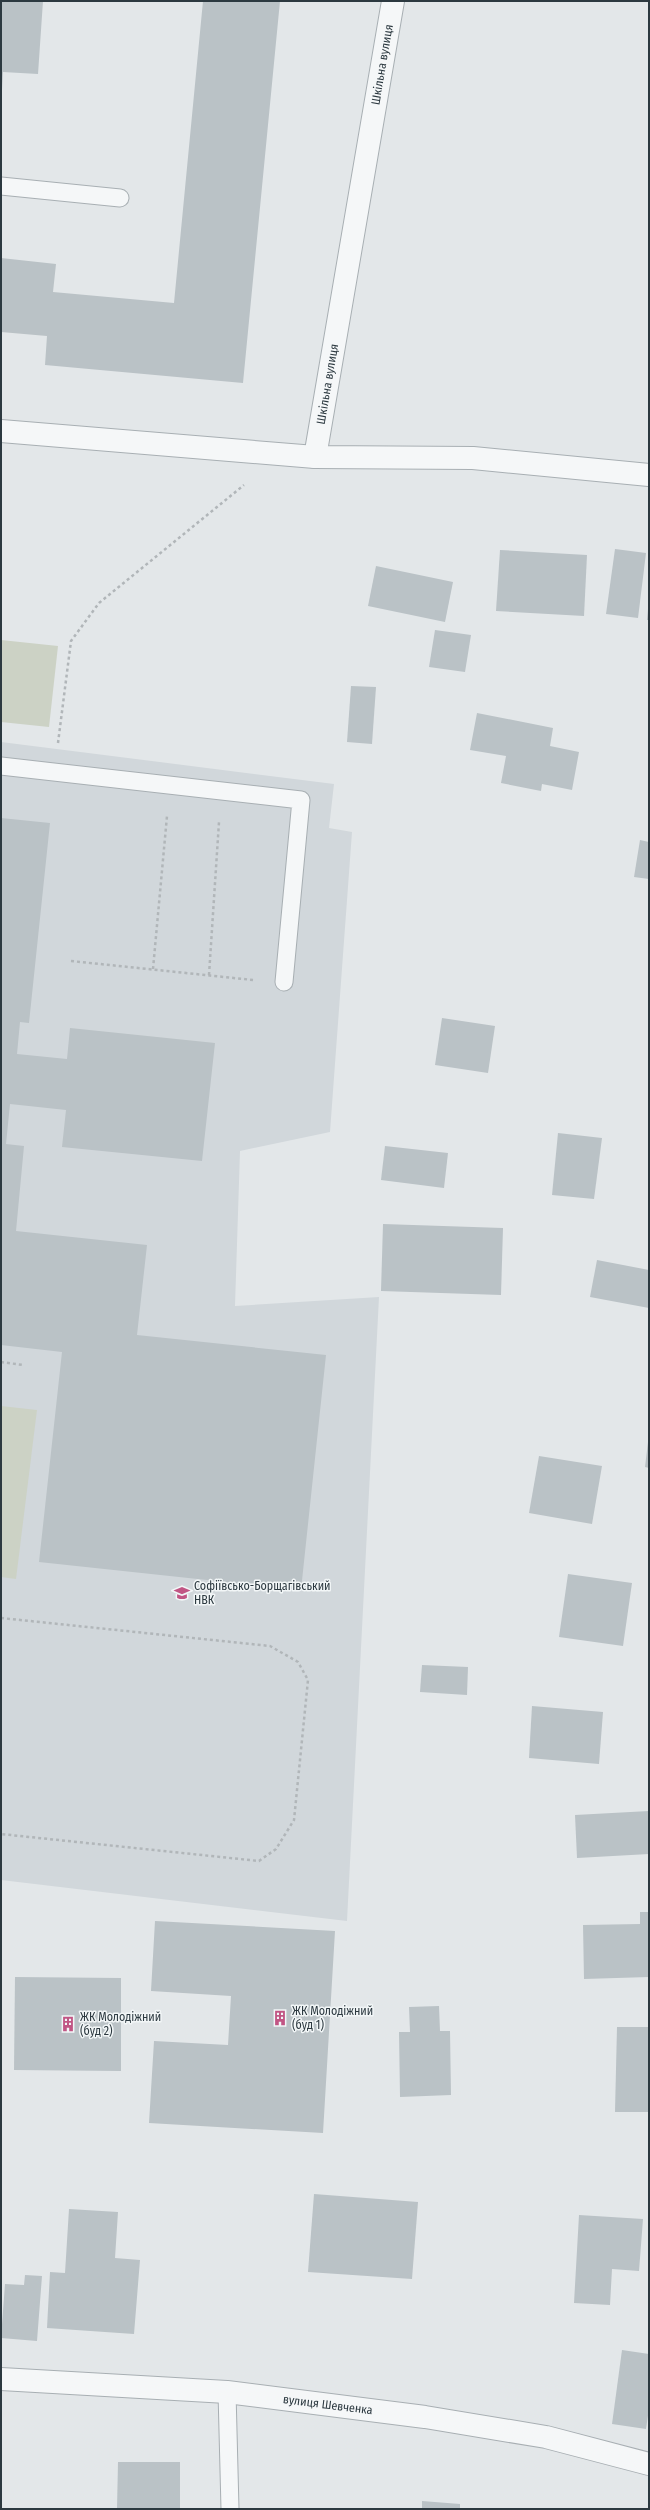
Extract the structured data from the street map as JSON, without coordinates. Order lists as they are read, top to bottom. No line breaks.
{"streets":{"street":["Шкільна вулиця","вулиця Шевченка"]},"places":{"school or university":["Софіївсько-Борщагівський НВК"],"building":["ЖК Молодіжний (буд 1)","ЖК Молодіжний (буд 2)"]}}
